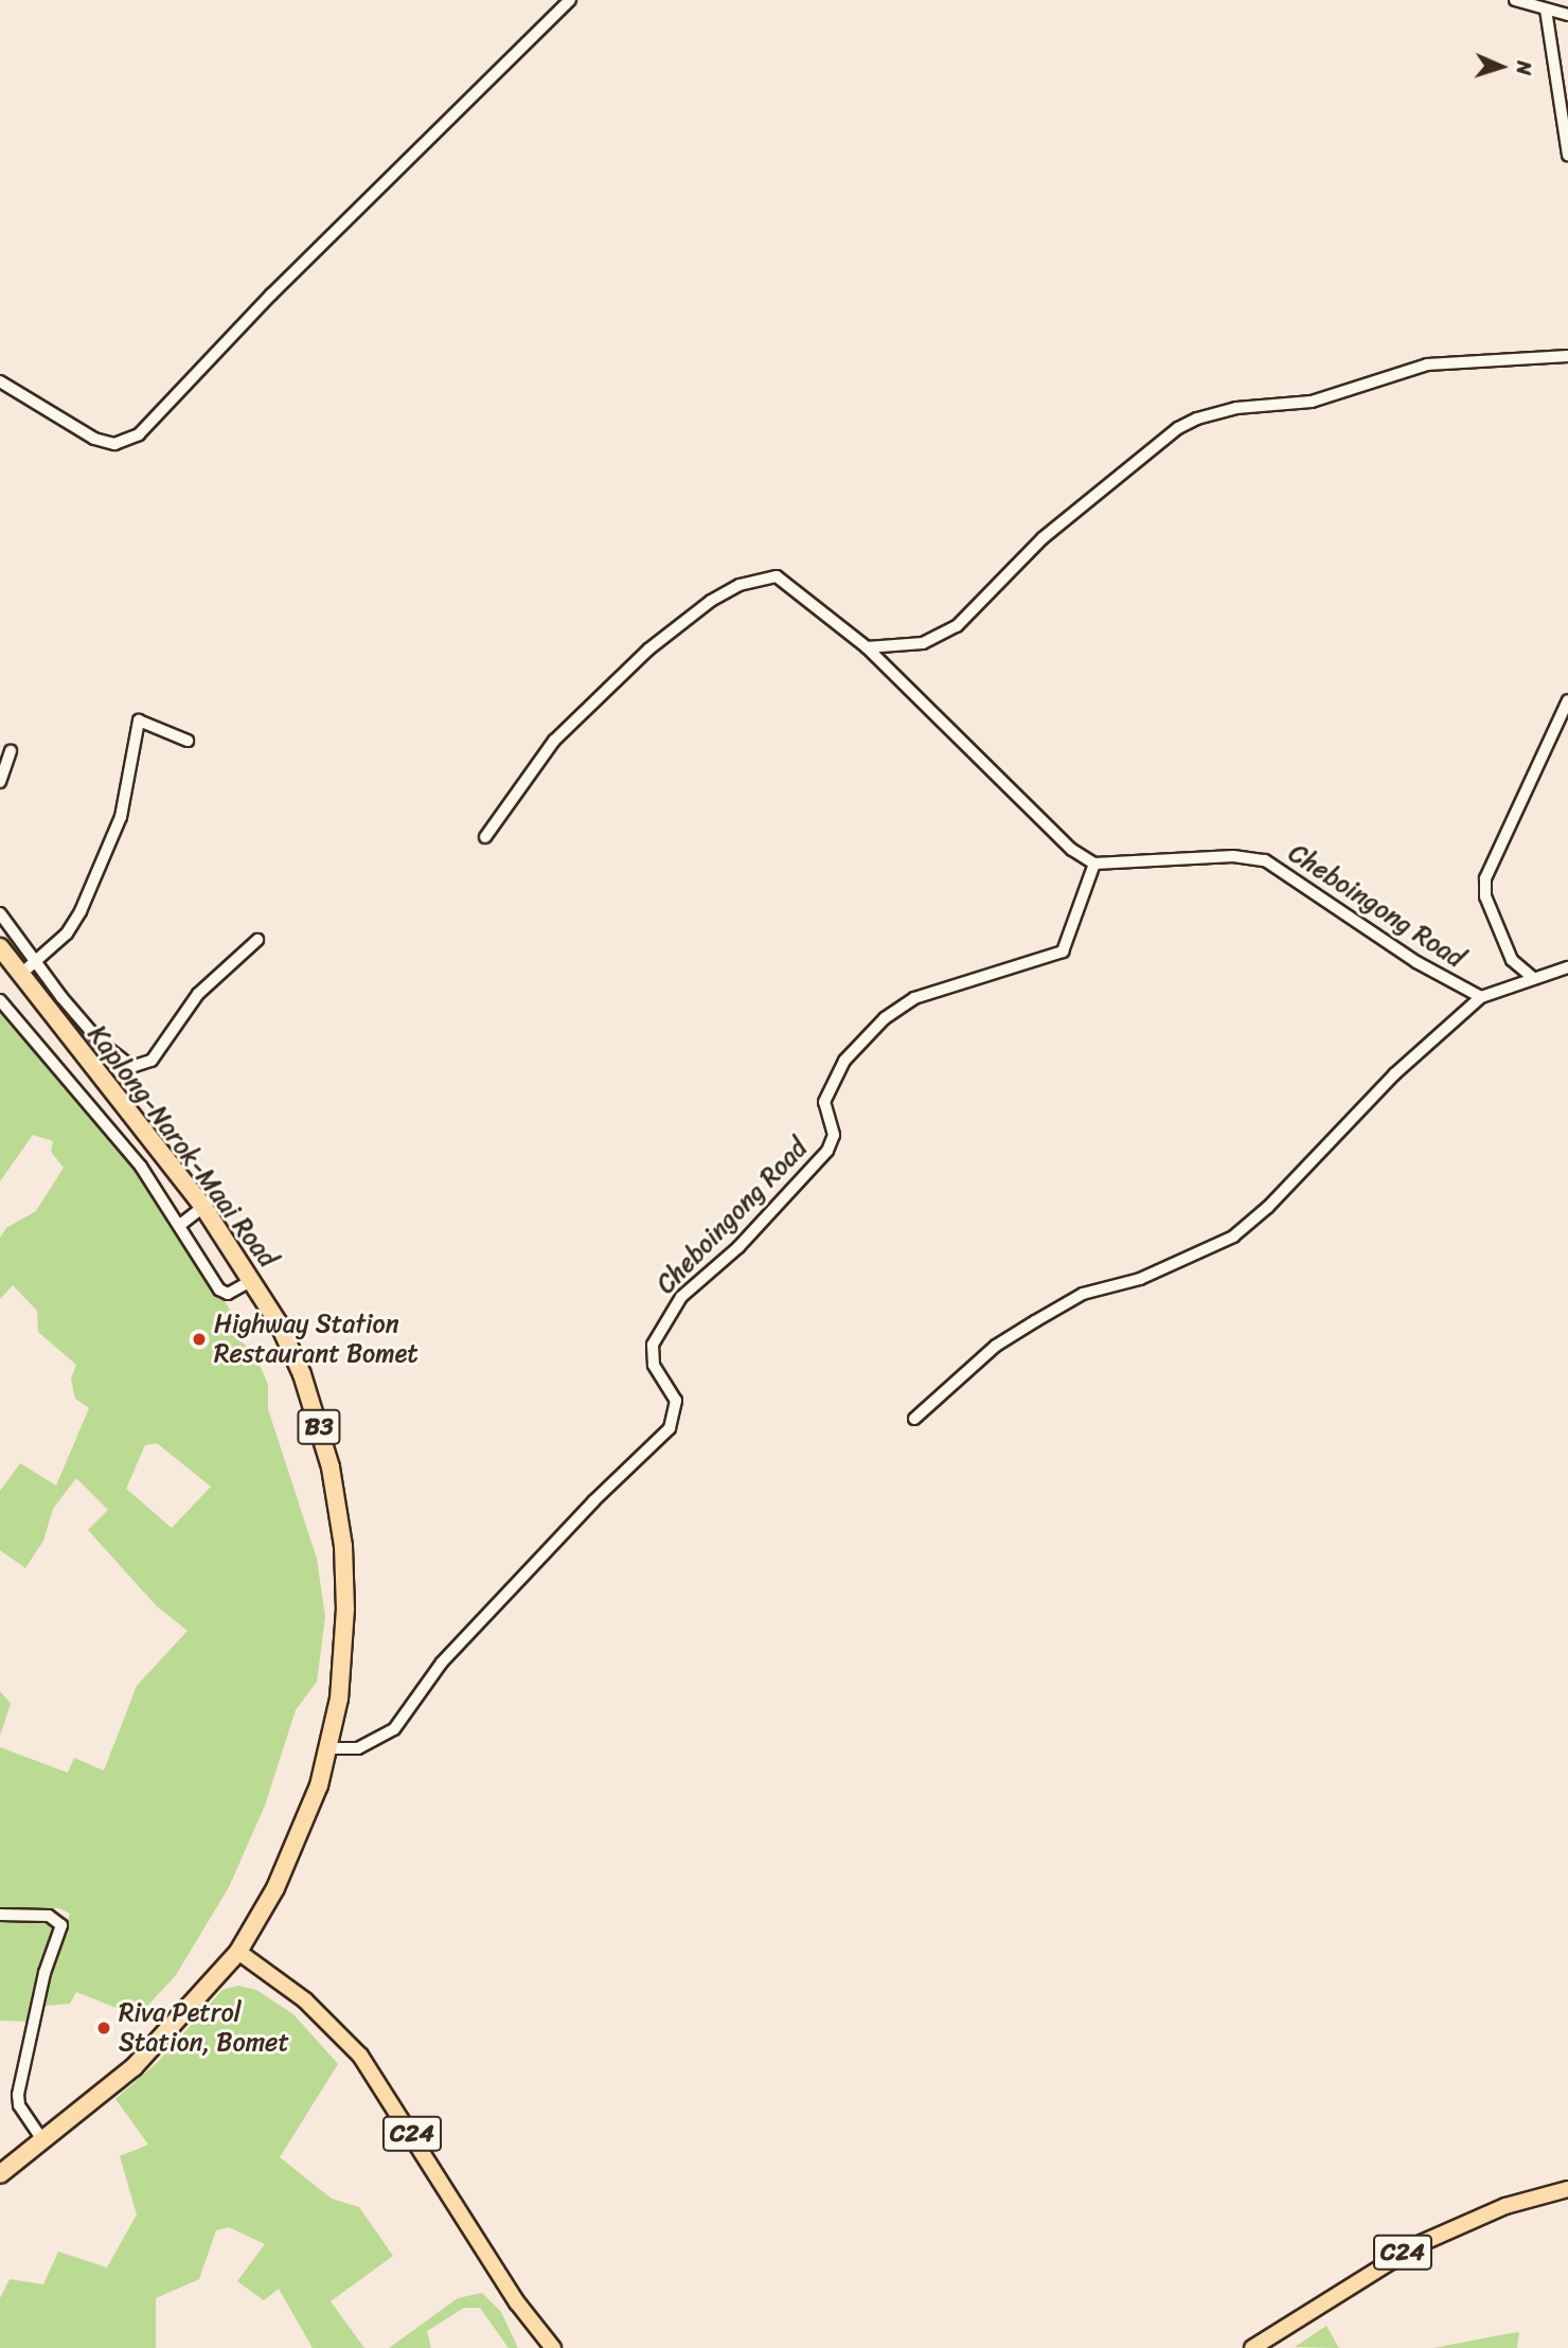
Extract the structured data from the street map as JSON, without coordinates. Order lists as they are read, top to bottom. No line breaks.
{"streets":{"highway":["Kaplong-Narok-Maai Road","B3"],"main road":["C24"],"street":["Cheboingong Road"]},"crossings":[["Cheboingong Road","Kaplong-Narok-Maai Road"],["Kaplong-Narok-Maai Road","C24"]],"places":["Highway Station Restaurant Bomet","Riva Petrol Station, Bomet"],"north":"right"}
